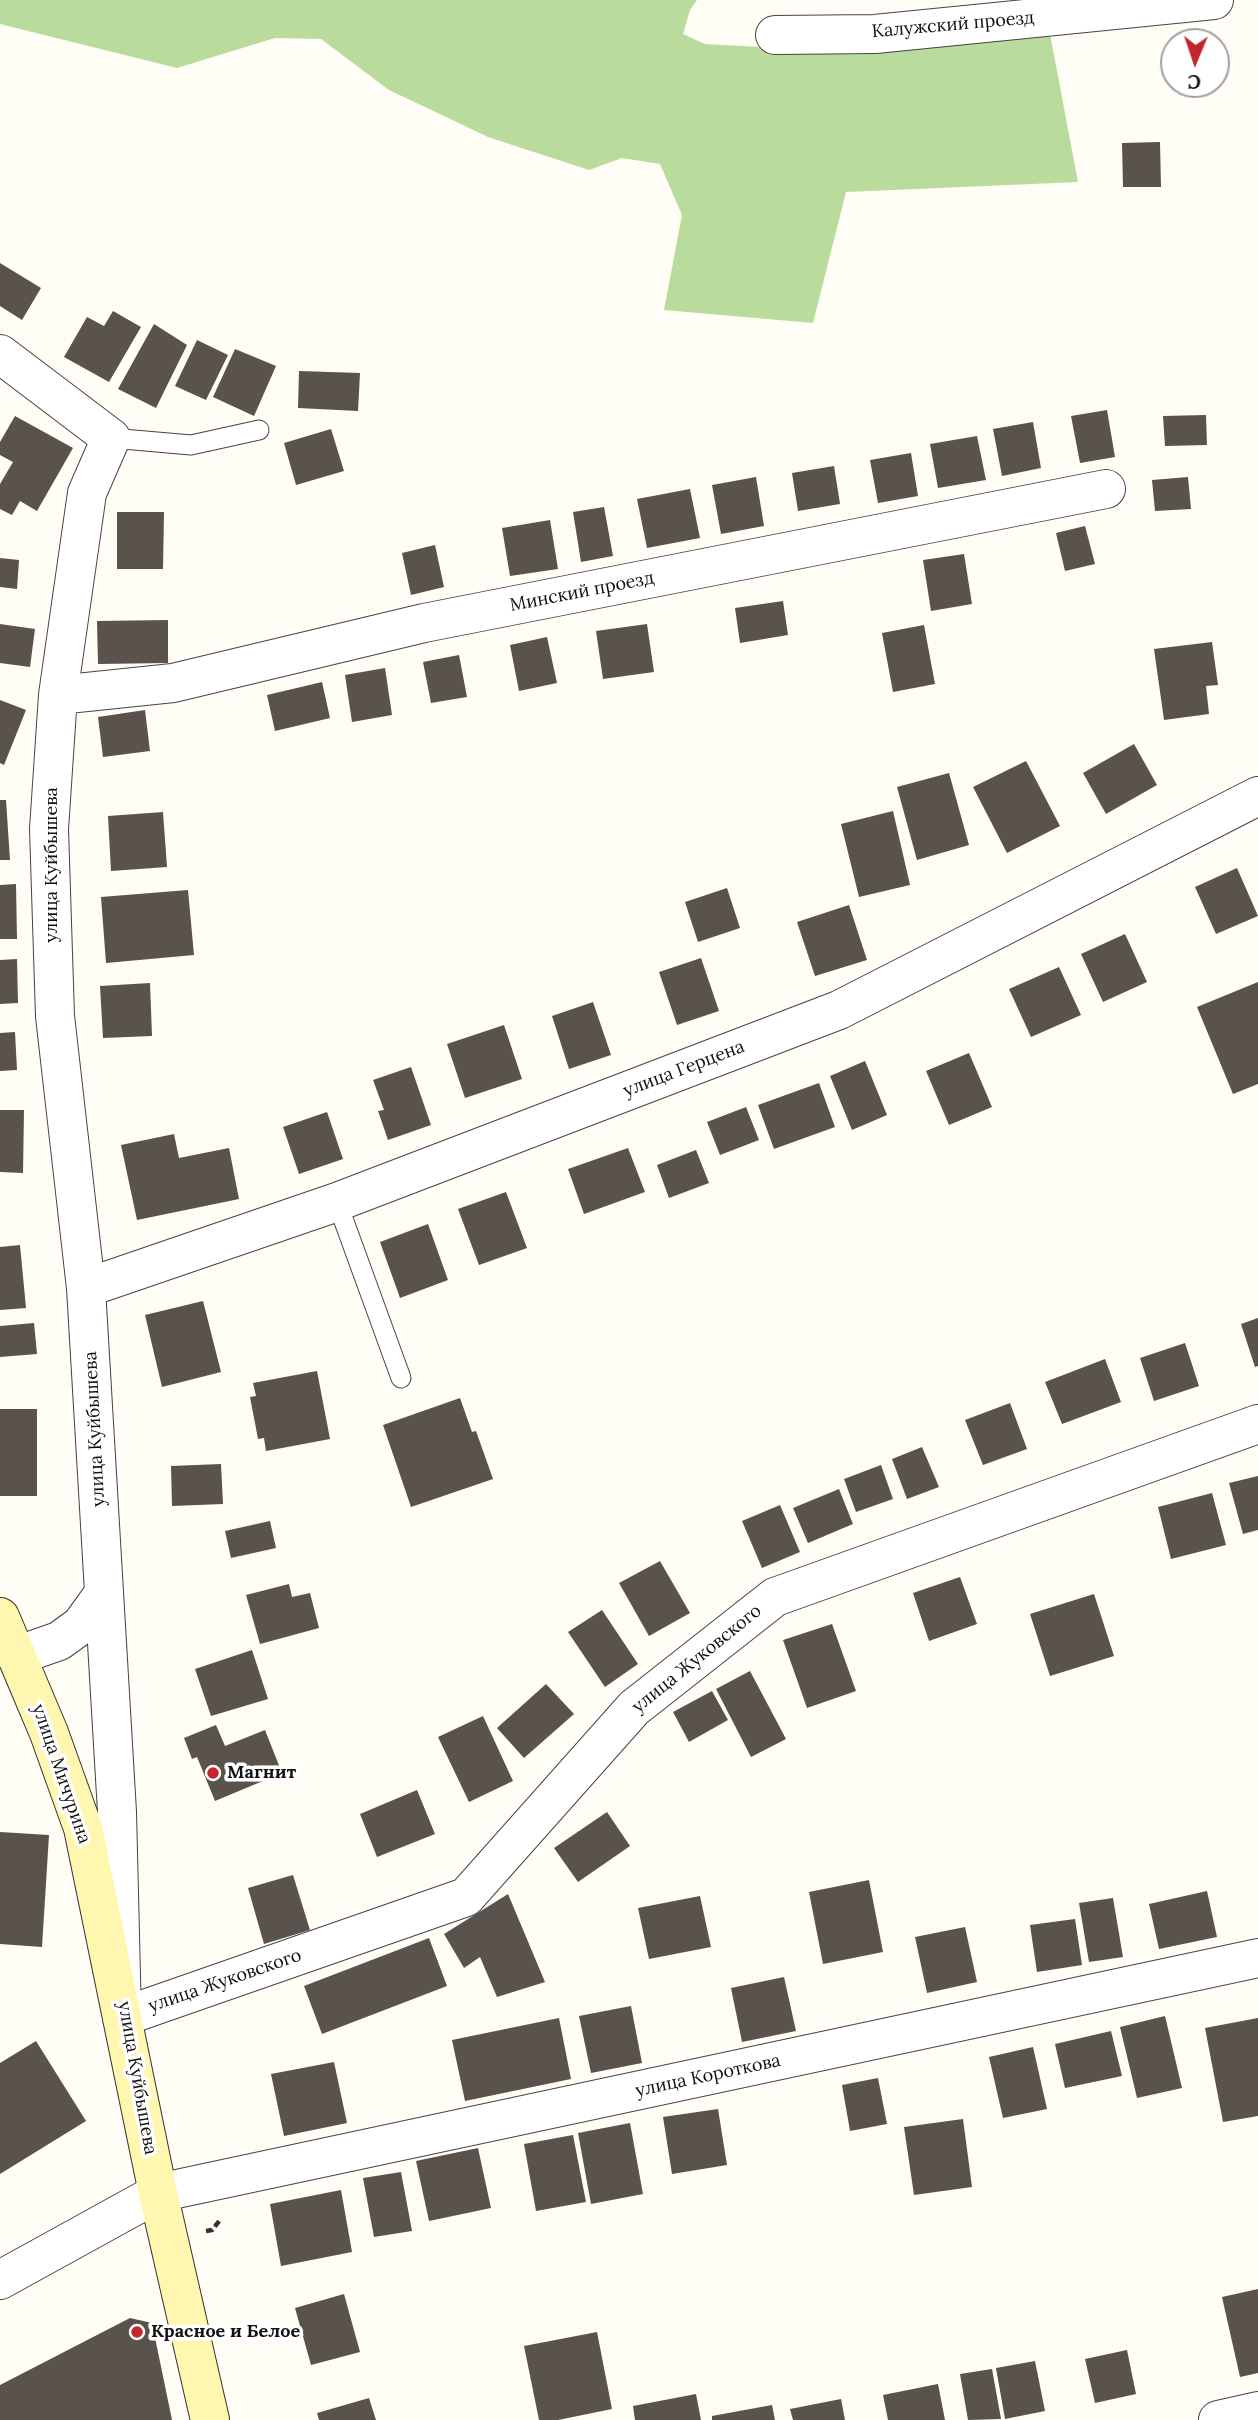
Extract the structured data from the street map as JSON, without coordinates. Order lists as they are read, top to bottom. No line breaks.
{"streets":{"street":["Калужский проезд","Минский проезд","улица Куйбышева","улица Герцена","улица Жуковского","улица Мичурина","улица Короткова"]},"crossings":[["Минский проезд","улица Куйбышева"],["улица Куйбышева","улица Герцена"],["улица Куйбышева","улица Жуковского"],["улица Куйбышева","улица Мичурина"],["улица Куйбышева","улица Короткова"],["улица Жуковского","улица Мичурина"]],"places":["Магнит","Красное и Белое"],"north":"bottom"}
